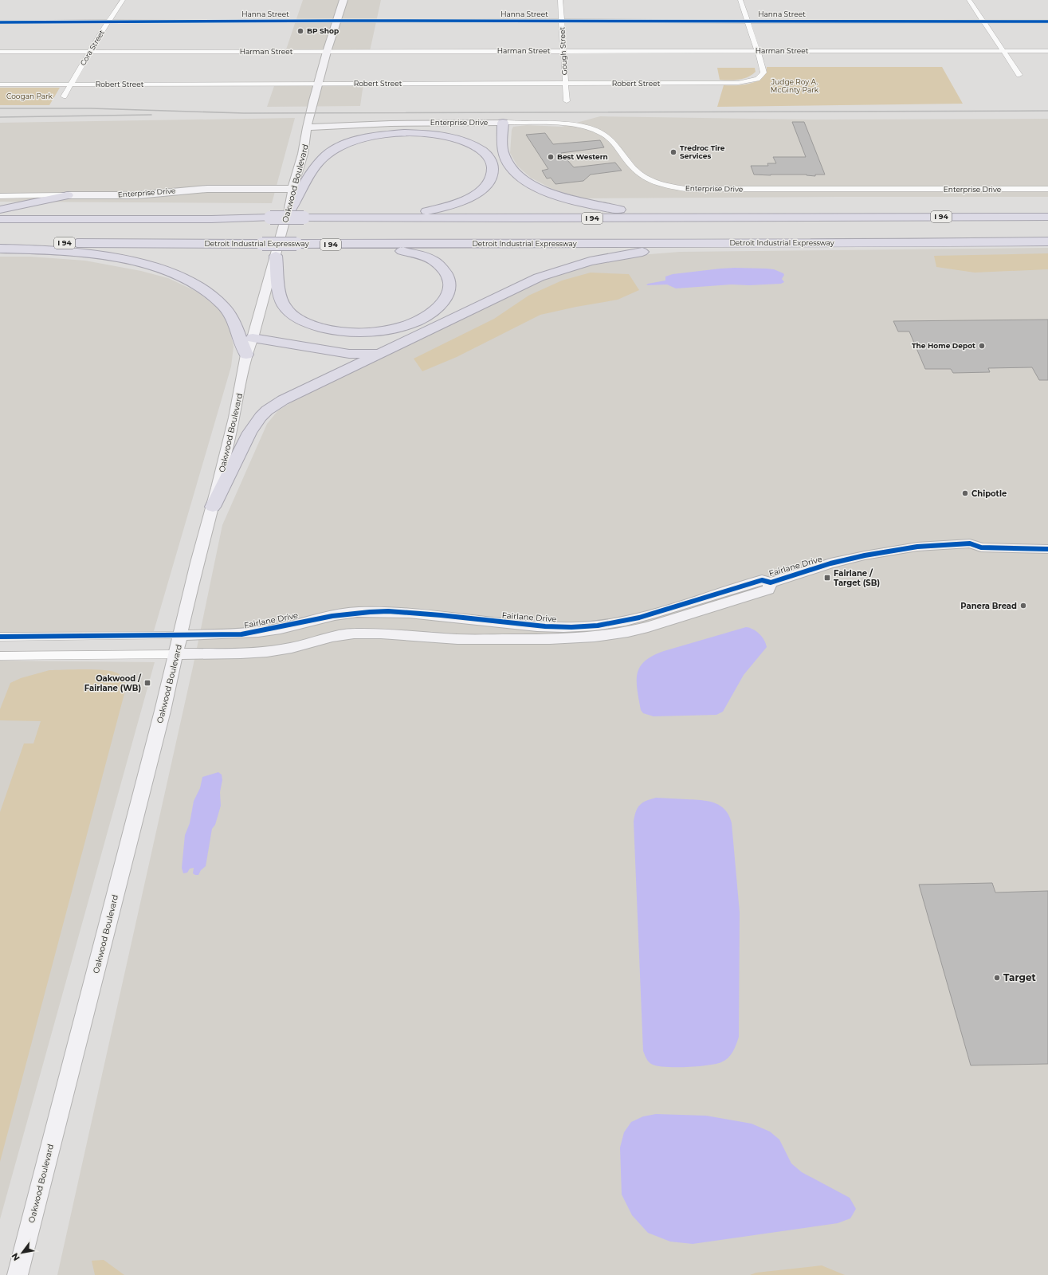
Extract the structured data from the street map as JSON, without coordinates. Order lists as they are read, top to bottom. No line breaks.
{"streets":{"highway":["I 94","Detroit Industrial Expressway"],"main road":["Enterprise Drive","Oakwood Boulevard","Fairlane Drive"],"street":["Hanna Street","Cora Street","Harman Street","Gough Street","Robert Street"]},"crossings":[["Hanna Street","Cora Street"],["Hanna Street","Gough Street"],["Hanna Street","Oakwood Boulevard"],["Cora Street","Harman Street"],["Cora Street","Robert Street"],["Harman Street","Gough Street"],["Harman Street","Robert Street"],["Harman Street","Oakwood Boulevard"],["Gough Street","Robert Street"],["Robert Street","Oakwood Boulevard"],["Enterprise Drive","Oakwood Boulevard"],["Oakwood Boulevard","Fairlane Drive"]],"parks":["Judge Roy A. McGinty Park","Coogan Park"],"places":{"other":["BP Shop","Tredroc Tire Services","Best Western","The Home Depot","Chipotle","Panera Bread","Target"],"transit":["Fairlane / Target (SB)","Oakwood / Fairlane (WB)"]},"north":"bottom left"}
